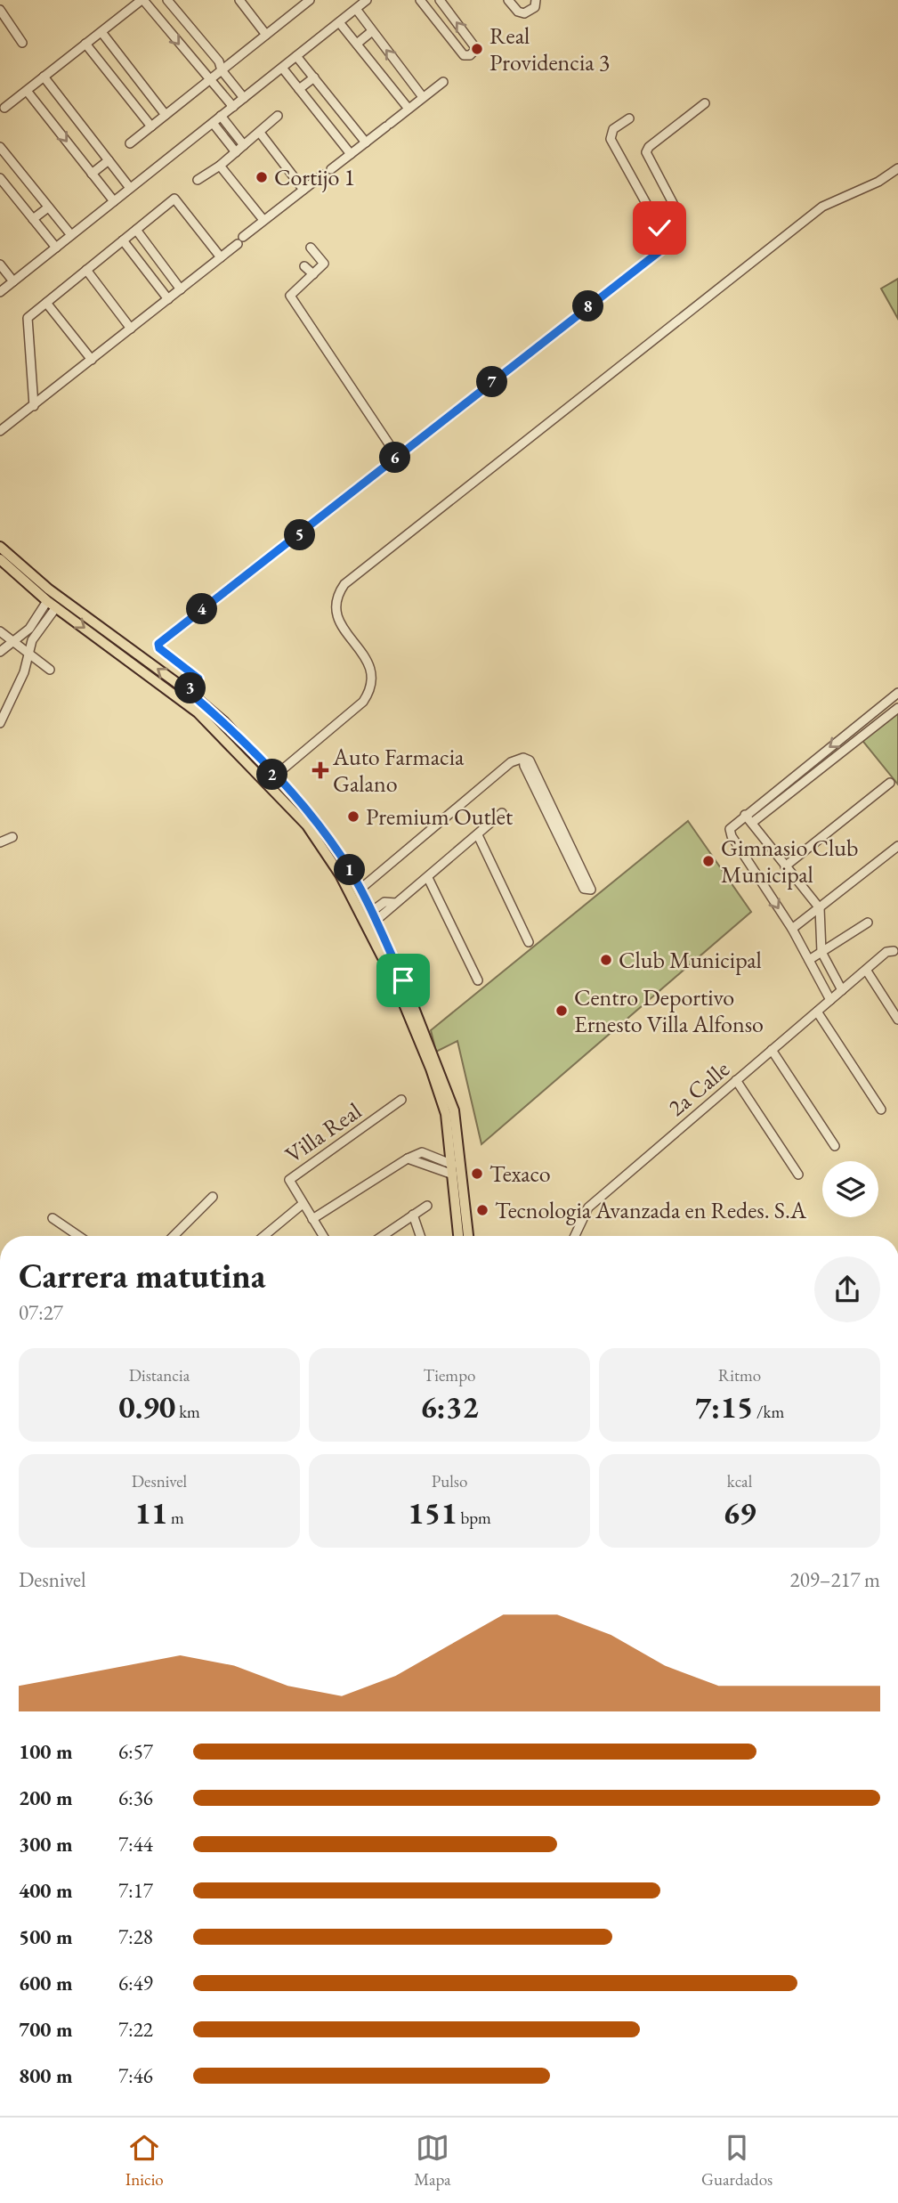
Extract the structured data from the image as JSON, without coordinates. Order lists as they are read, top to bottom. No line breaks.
{"streets":{"street":["2a Calle","Villa Real"]},"places":{"other":["Real Providencia 3","Cortijo 1","Premium Outlet","Gimnasio Club Municipal","Club Municipal","Centro Deportivo Ernesto Villa Alfonso","Texaco","Tecnologia Avanzada en Redes. S.A"],"health":["Auto Farmacia Galano"]},"page":{"pins":["8","7","6","5","4","3","2","1"],"heading":["Carrera matutina","07:27"],"stats":[["Distancia","0.90 km"],["Tiempo","6:32"],["Ritmo","7:15 /km"],["Desnivel","11 m"],["Pulso","151 bpm"],["kcal","69"]],"chart":["Desnivel","209–217 m"],"list":[{"name":"100 m","note":"6:57"},{"name":"200 m","note":"6:36"},{"name":"300 m","note":"7:44"},{"name":"400 m","note":"7:17"},{"name":"500 m","note":"7:28"},{"name":"600 m","note":"6:49"},{"name":"700 m","note":"7:22"},{"name":"800 m","note":"7:46"}],"tabs":["Inicio","Mapa","Guardados"]}}
